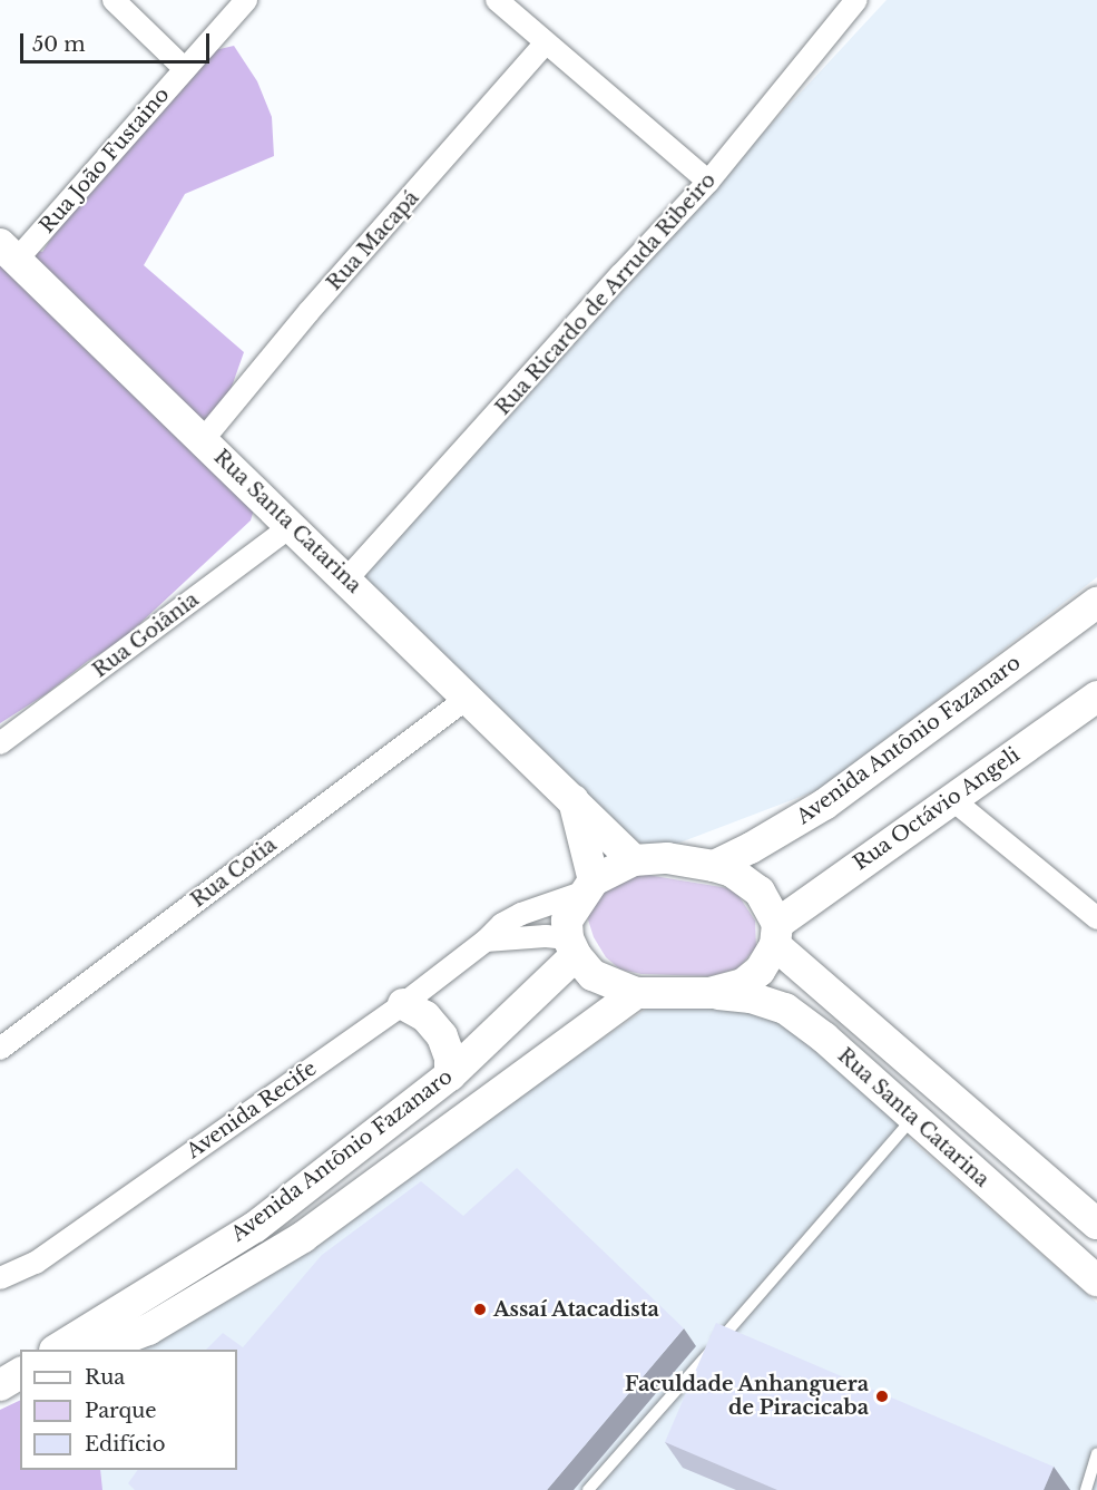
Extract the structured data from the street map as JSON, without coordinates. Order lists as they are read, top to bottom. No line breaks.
{"streets":{"main road":["Rua Santa Catarina","Avenida Antônio Fazanaro","Rua Octávio Angeli"],"street":["Rua João Fustaino","Rua Macapá","Rua Ricardo de Arruda Ribeiro","Rua Goiânia","Rua Cotia","Avenida Recife"]},"crossings":[["Rua João Fustaino","Rua Santa Catarina"],["Rua Macapá","Rua Santa Catarina"],["Rua Ricardo de Arruda Ribeiro","Rua Santa Catarina"],["Rua Santa Catarina","Rua Goiânia"],["Rua Santa Catarina","Avenida Antônio Fazanaro"],["Rua Santa Catarina","Rua Octávio Angeli"],["Rua Santa Catarina","Rua Cotia"],["Rua Santa Catarina","Avenida Recife"],["Avenida Antônio Fazanaro","Rua Octávio Angeli"],["Avenida Antônio Fazanaro","Avenida Recife"],["Rua Octávio Angeli","Avenida Recife"]],"places":["Assaí Atacadista","Faculdade Anhanguera de Piracicaba"],"legend":["Rua","Parque","Edifício"],"scale_bar":"50 m"}
